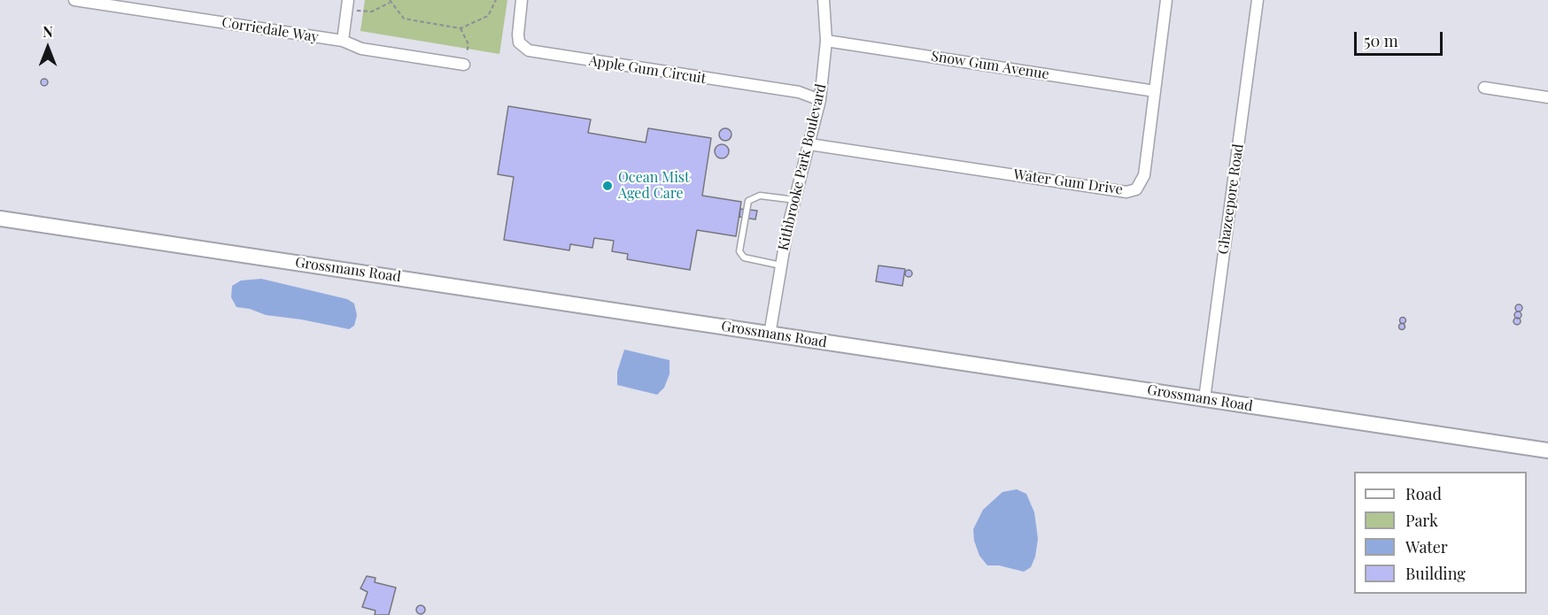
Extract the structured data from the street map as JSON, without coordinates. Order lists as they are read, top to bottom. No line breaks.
{"streets":{"street":["Corriedale Way","Snow Gum Avenue","Apple Gum Circuit","Kithbrooke Park Boulevard","Water Gum Drive","Ghazeepore Road","Grossmans Road"]},"crossings":[["Snow Gum Avenue","Kithbrooke Park Boulevard"],["Snow Gum Avenue","Water Gum Drive"],["Apple Gum Circuit","Kithbrooke Park Boulevard"],["Kithbrooke Park Boulevard","Water Gum Drive"],["Kithbrooke Park Boulevard","Grossmans Road"],["Ghazeepore Road","Grossmans Road"]],"places":["Ocean Mist Aged Care"],"legend":["Road","Park","Water","Building"],"scale_bar":"50 m","north":"top"}
